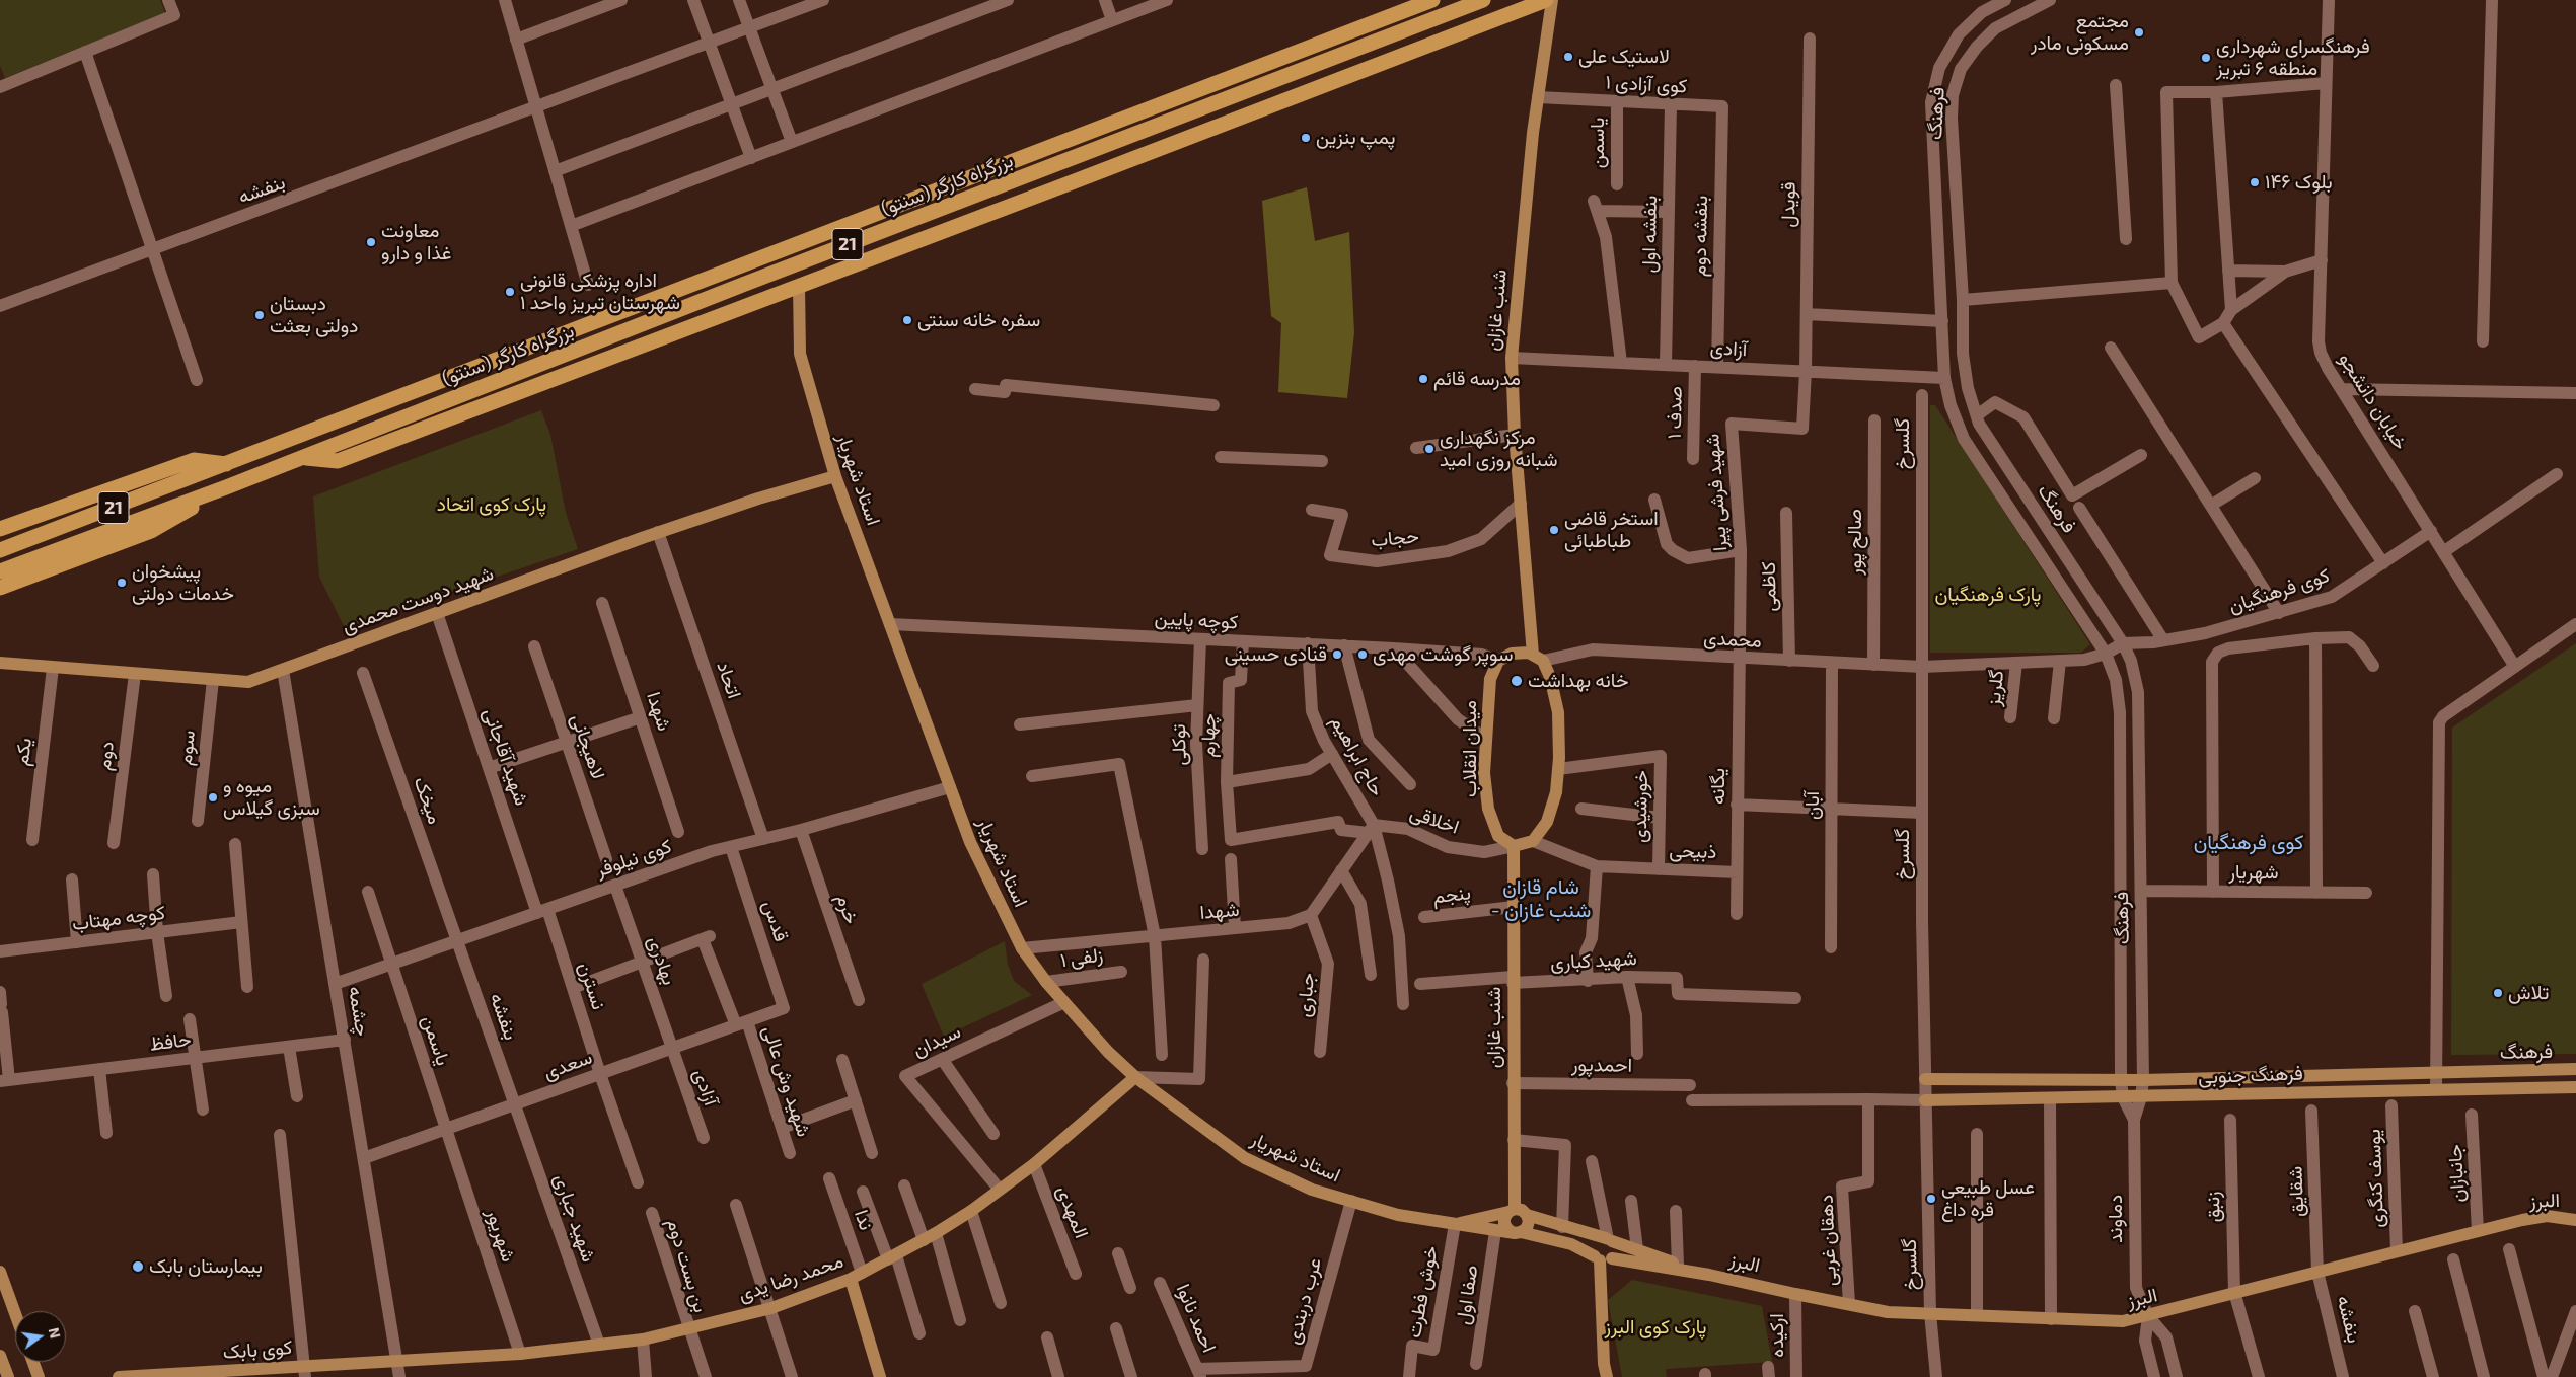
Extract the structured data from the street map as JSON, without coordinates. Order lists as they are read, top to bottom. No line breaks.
{"streets":{"highway":["بزرگراه کارگر (سنتو)","21"],"main road":["فرهنگ","شنب غازان","استاد شهریار","شهید دوست محمدی","میدان انقلاب","فرهنگ جنوبی","البرز","محمد رضا یدی","کوی بابک"],"street":["کوی آزادی ۱","یاسمن","بنفشه","قویدل","بنفشه اول","بنفشه دوم","آزادی","خیابان دانشجو","صدف ۱","گلسرخ","شهید فرشی پیرا","حجاب","صالح پور","کاظمی","کوی فرهنگیان","کوچه پایین","محمدی","اتحاد","گلریز","شهدا","چهارم","توکلی","لاهیجانی","سوم","یکم","دوم","حاج ابراهیم","شهید آقاجانی","یگانه","میخک","آبان","خورشیدی","اخلاقی","ذبیحی","کوی نیلوفر","شهریار","پنجم","خرم","کوچه مهتاب","قدس","زلفی ۱","بهادری","شهید کباری","نسترن","جباری","چشمه","سیدان","حافظ","سعدی","احمدپور","شهید وش عالی","جانبازان","یوسف کنگری","شقایق","زنبق","المهدی","شهید جباری","دماوند","ندا","شهریور","دهقان غربی","بن بست دوم","خوش فطرت","صفا اول","عرب دربندی","احمد نانوا","ارکیده"]},"crossings":[["کوی آزادی ۱","یاسمن"],["کوی آزادی ۱","بنفشه اول"],["کوی آزادی ۱","بنفشه دوم"],["کوی آزادی ۱","شنب غازان"],["فرهنگ","آزادی"],["فرهنگ","گلسرخ"],["فرهنگ","کوی فرهنگیان"],["فرهنگ","محمدی"],["فرهنگ","شهریار"],["فرهنگ","فرهنگ جنوبی"],["فرهنگ","دماوند"],["یاسمن","کوی نیلوفر"],["یاسمن","سعدی"],["یاسمن","شهریور"],["بزرگراه کارگر (سنتو)","21"],["بنفشه","میخک"],["بنفشه","کوی نیلوفر"],["بنفشه","سعدی"],["بنفشه","شقایق"],["بنفشه","البرز"],["بنفشه","شهید جباری"],["قویدل","آزادی"],["قویدل","شهید فرشی پیرا"],["بنفشه اول","آزادی"],["بنفشه دوم","آزادی"],["شنب غازان","آزادی"],["شنب غازان","استاد شهریار"],["شنب غازان","حجاب"],["شنب غازان","محمدی"],["شنب غازان","میدان انقلاب"],["شنب غازان","اخلاقی"],["شنب غازان","پنجم"],["شنب غازان","شهید کباری"],["شنب غازان","احمدپور"],["شنب غازان","البرز"],["آزادی","صدف ۱"],["آزادی","شهید فرشی پیرا"],["آزادی","بهادری"],["آزادی","سعدی"],["خیابان دانشجو","کوی فرهنگیان"],["گلسرخ","محمدی"],["گلسرخ","فرهنگ جنوبی"],["گلسرخ","البرز"],["استاد شهریار","شهید دوست محمدی"],["استاد شهریار","کوچه پایین"],["استاد شهریار","شهدا"],["استاد شهریار","کوی نیلوفر"],["استاد شهریار","زلفی ۱"],["استاد شهریار","سیدان"],["استاد شهریار","البرز"],["استاد شهریار","محمد رضا یدی"],["استاد شهریار","خوش فطرت"],["استاد شهریار","صفا اول"],["استاد شهریار","عرب دربندی"],["شهید فرشی پیرا","محمدی"],["شهید فرشی پیرا","یگانه"],["صالح پور","محمدی"],["کاظمی","محمدی"],["کوی فرهنگیان","محمدی"],["شهید دوست محمدی","اتحاد"],["شهید دوست محمدی","سوم"],["شهید دوست محمدی","یکم"],["شهید دوست محمدی","دوم"],["شهید دوست محمدی","شهید آقاجانی"],["شهید دوست محمدی","چشمه"],["کوچه پایین","چهارم"],["کوچه پایین","توکلی"],["کوچه پایین","میدان انقلاب"],["کوچه پایین","حاج ابراهیم"],["محمدی","گلریز"],["محمدی","یگانه"],["محمدی","آبان"],["اتحاد","کوی نیلوفر"],["شهدا","جباری"],["چهارم","اخلاقی"],["میدان انقلاب","اخلاقی"],["حاج ابراهیم","اخلاقی"],["شهید آقاجانی","کوی نیلوفر"],["شهید آقاجانی","نسترن"],["یگانه","ذبیحی"],["میخک","کوی نیلوفر"],["خورشیدی","ذبیحی"],["کوی نیلوفر","خرم"],["کوی نیلوفر","قدس"],["کوی نیلوفر","بهادری"],["کوی نیلوفر","نسترن"],["کوی نیلوفر","چشمه"],["قدس","سعدی"],["بهادری","سعدی"],["بهادری","شهید وش عالی"],["نسترن","سعدی"],["چشمه","حافظ"],["چشمه","سعدی"],["چشمه","محمد رضا یدی"],["چشمه","کوی بابک"],["سیدان","محمد رضا یدی"],["سعدی","شهید وش عالی"],["سعدی","شهید جباری"],["سعدی","شهریور"],["جانبازان","البرز"],["یوسف کنگری","البرز"],["شقایق","البرز"],["البرز","زنبق"],["البرز","دماوند"],["البرز","دهقان غربی"],["البرز","ارکیده"],["المهدی","محمد رضا یدی"],["شهید جباری","محمد رضا یدی"],["ندا","محمد رضا یدی"],["شهریور","محمد رضا یدی"],["بن بست دوم","محمد رضا یدی"],["محمد رضا یدی","کوی بابک"],["عرب دربندی","احمد نانوا"]],"districts":["کوی فرهنگیان","شام قازان - شنب غازان"],"parks":["پارک کوی اتحاد","پارک فرهنگیان","پارک کوی البرز"],"places":["مجتمع مسکونی مادر","لاستیک علی","فرهنگسرای شهرداری منطقه ۶ تبریز","پمپ بنزین","بلوک ۱۴۶","معاونت غذا و دارو","اداره پزشکی قانونی شهرستان تبریز واحد ۱","دبستان دولتی بعثت","سفره خانه سنتی","مدرسه قائم","مرکز نگهداری شبانه روزی امید","استخر قاضی طباطبائی","پیشخوان خدمات دولتی","قنادی حسینی","سوپر گوشت مهدی","خانه بهداشت","میوه و سبزی گیلاس","تلاش","عسل طبیعی قره داغ","بیمارستان بابک"],"north":"right"}
